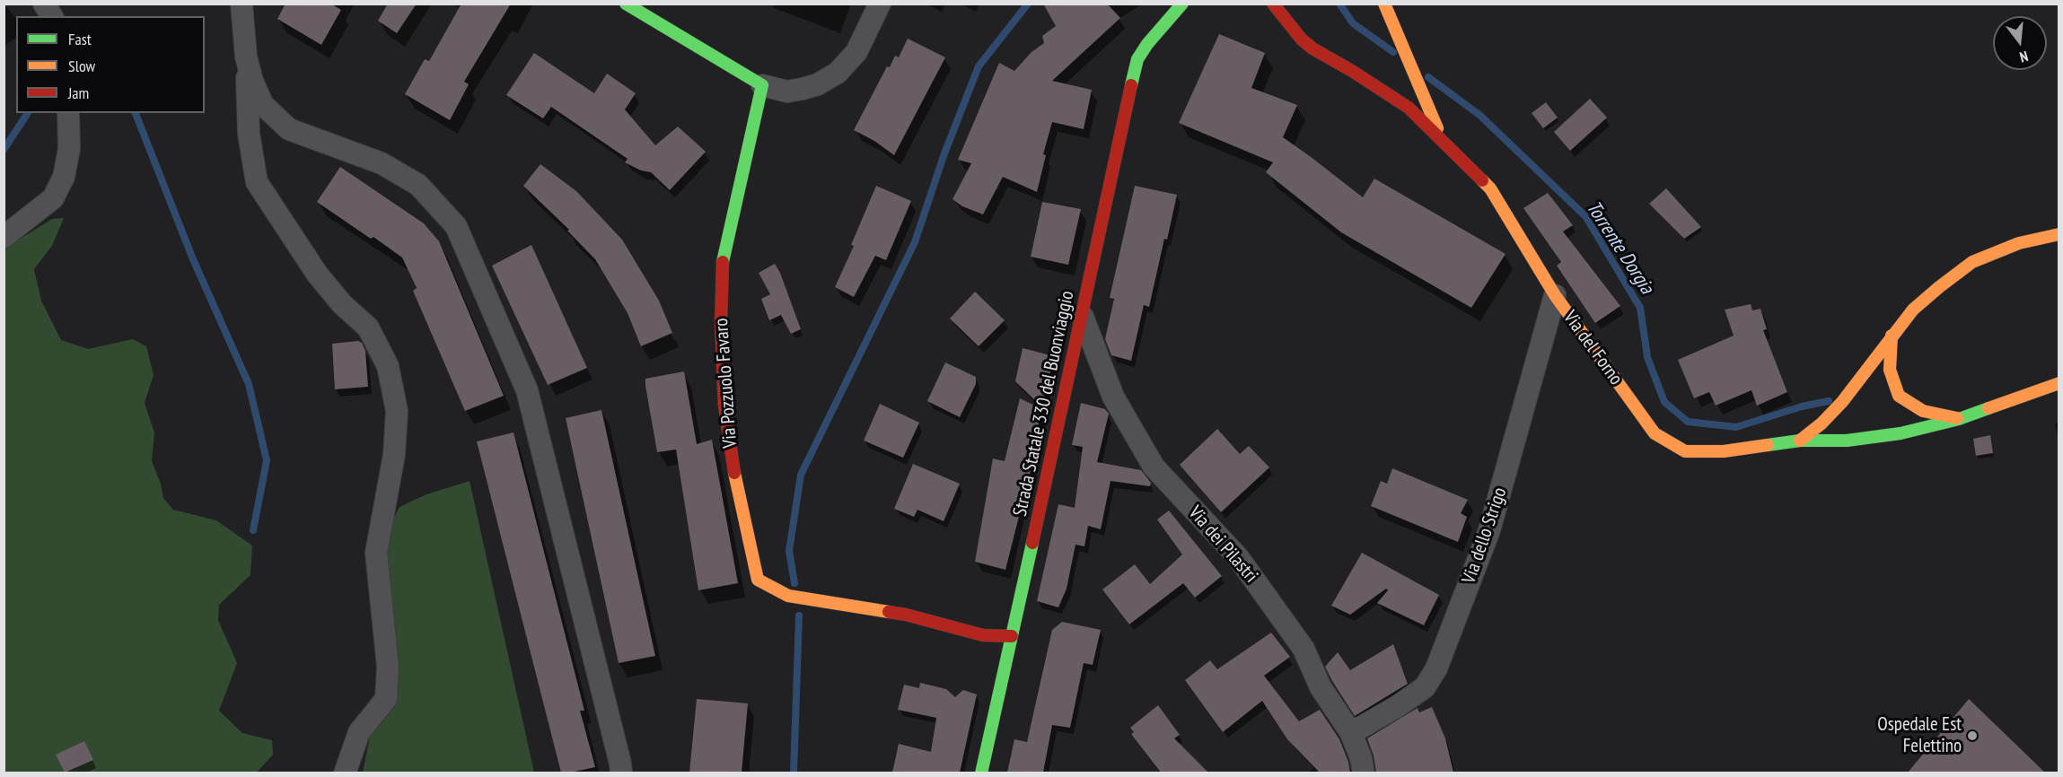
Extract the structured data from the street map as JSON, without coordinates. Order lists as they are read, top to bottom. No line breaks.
{"streets":{"main road":["Via del Forno","Via Pozzuolo Favaro","Strada Statale 330 del Buonviaggio"],"street":["Via dello Strigo","Via dei Pilastri"]},"crossings":[["Via del Forno","Via dello Strigo"],["Via Pozzuolo Favaro","Strada Statale 330 del Buonviaggio"],["Strada Statale 330 del Buonviaggio","Via dei Pilastri"],["Via dello Strigo","Via dei Pilastri"]],"water":["Torrente Dorgia"],"places":["Ospedale Est Felettino"],"legend":["Fast","Slow","Jam"],"north":"bottom"}
